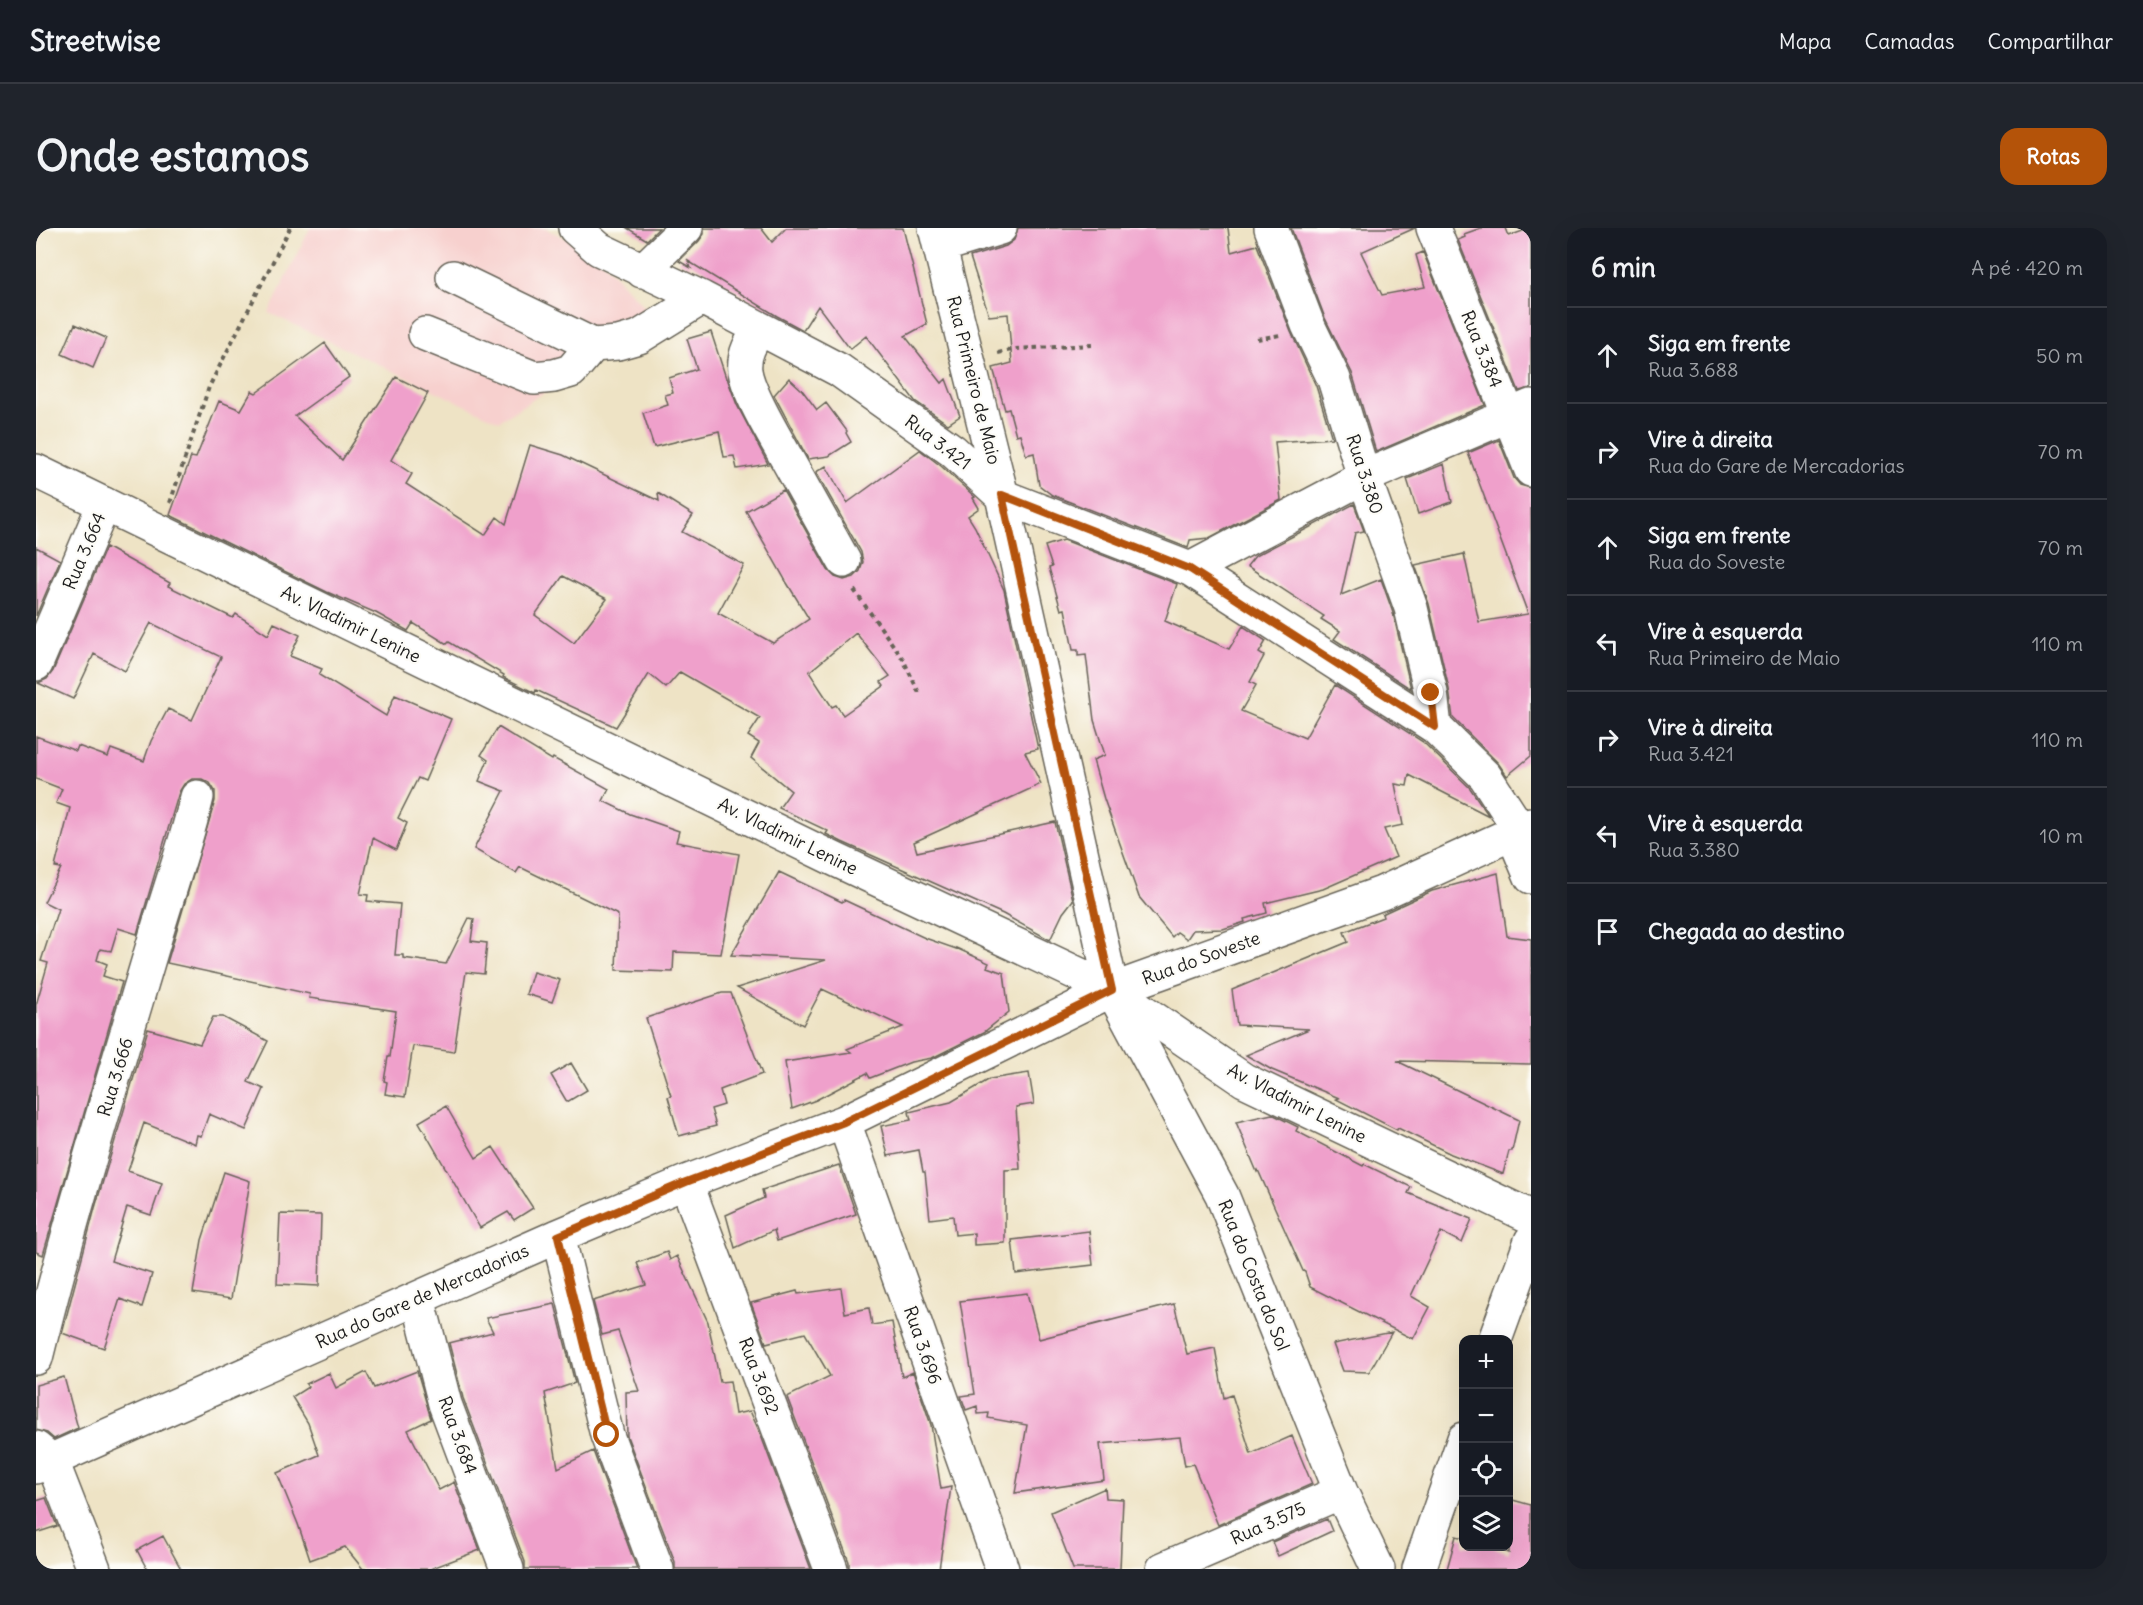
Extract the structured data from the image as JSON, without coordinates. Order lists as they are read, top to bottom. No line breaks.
{"streets":{"street":["Rua 3.384","Rua Primeiro de Maio","Rua 3.421","Rua 3.380","Rua 3.664","Av. Vladimir Lenine","Rua do Soveste","Rua 3.666","Rua do Costa do Sol","Rua do Gare de Mercadorias","Rua 3.696","Rua 3.692","Rua 3.684","Rua 3.575"]},"crossings":[["Rua Primeiro de Maio","Rua 3.421"],["Rua Primeiro de Maio","Av. Vladimir Lenine"],["Rua Primeiro de Maio","Rua do Soveste"],["Rua Primeiro de Maio","Rua do Costa do Sol"],["Rua 3.421","Rua 3.380"],["Rua 3.421","Rua do Soveste"],["Rua 3.664","Av. Vladimir Lenine"],["Av. Vladimir Lenine","Rua do Soveste"],["Av. Vladimir Lenine","Rua do Costa do Sol"],["Rua do Soveste","Rua do Costa do Sol"],["Rua do Soveste","Rua do Gare de Mercadorias"],["Rua do Soveste","Rua 3.696"],["Rua do Costa do Sol","Rua 3.575"],["Rua do Gare de Mercadorias","Rua 3.696"],["Rua do Gare de Mercadorias","Rua 3.692"],["Rua do Gare de Mercadorias","Rua 3.684"]],"page":{"header":"Streetwise","nav":["Mapa","Camadas","Compartilhar"],"buttons":"Rotas","title":"Onde estamos","heading":["6 min","A pé · 420 m"],"list":[["Siga em frente","Rua 3.688","50 m"],["Vire à direita","Rua do Gare de Mercadorias","70 m"],["Siga em frente","Rua do Soveste","70 m"],["Vire à esquerda","Rua Primeiro de Maio","110 m"],["Vire à direita","Rua 3.421","110 m"],["Vire à esquerda","Rua 3.380","10 m"],"Chegada ao destino"],"map_buttons":["+","−"]}}
